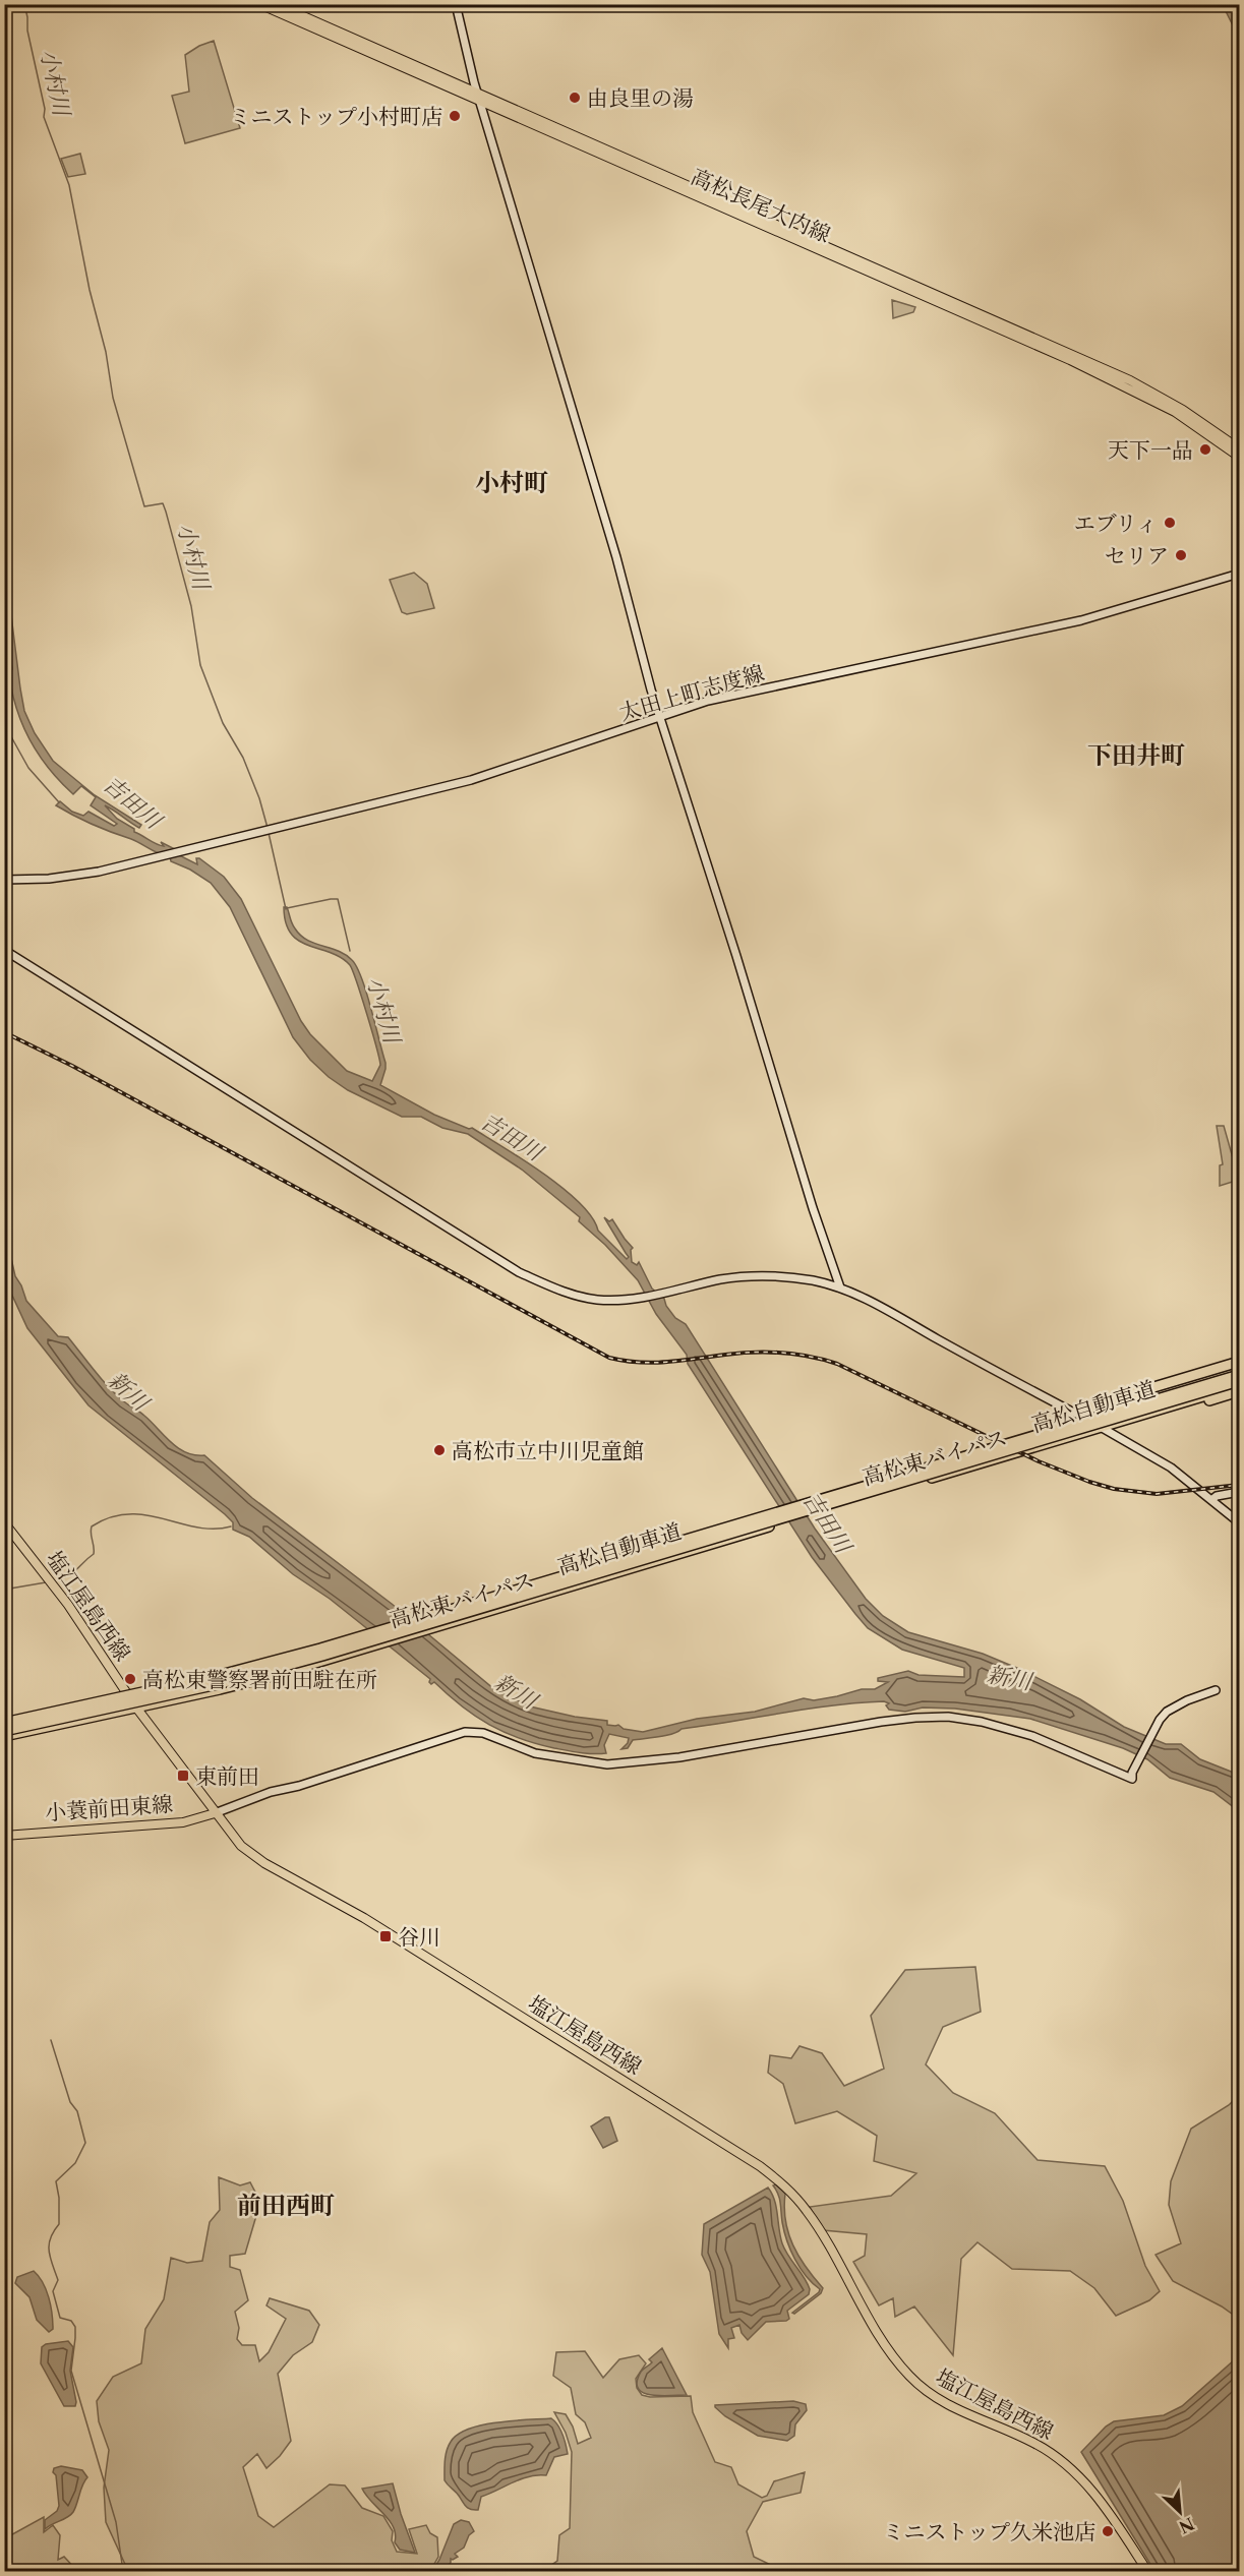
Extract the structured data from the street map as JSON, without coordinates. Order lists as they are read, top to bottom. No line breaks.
{"streets":{"highway":["高松自動車道","高松東バイパス"],"main road":["高松長尾大内線","塩江屋島西線","小蓑前田東線"],"street":["太田上町志度線"]},"crossings":[["高松自動車道","高松東バイパス"],["高松東バイパス","塩江屋島西線"],["塩江屋島西線","小蓑前田東線"]],"districts":["小村町","下田井町","前田西町"],"water":["小村川","吉田川","新川"],"places":{"other":["由良里の湯","ミニストップ小村町店","天下一品","エブリィ","セリア","高松市立中川児童館","高松東警察署前田駐在所","ミニストップ久米池店"],"transit":["東前田","谷川"]},"north":"bottom right"}
